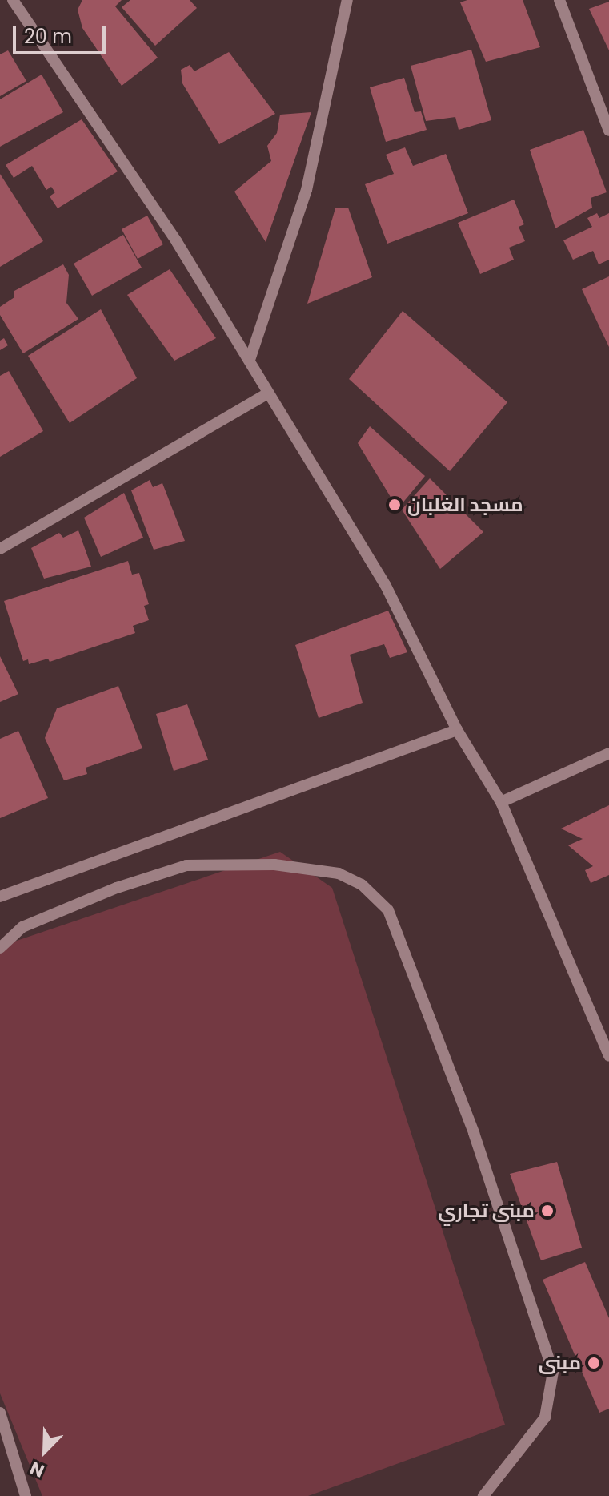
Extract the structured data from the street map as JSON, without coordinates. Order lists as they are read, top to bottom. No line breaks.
{"places":["مسجد الغلبان","مبنى تجاري","مبنى"],"scale_bar":"20 m","north":"bottom left"}
